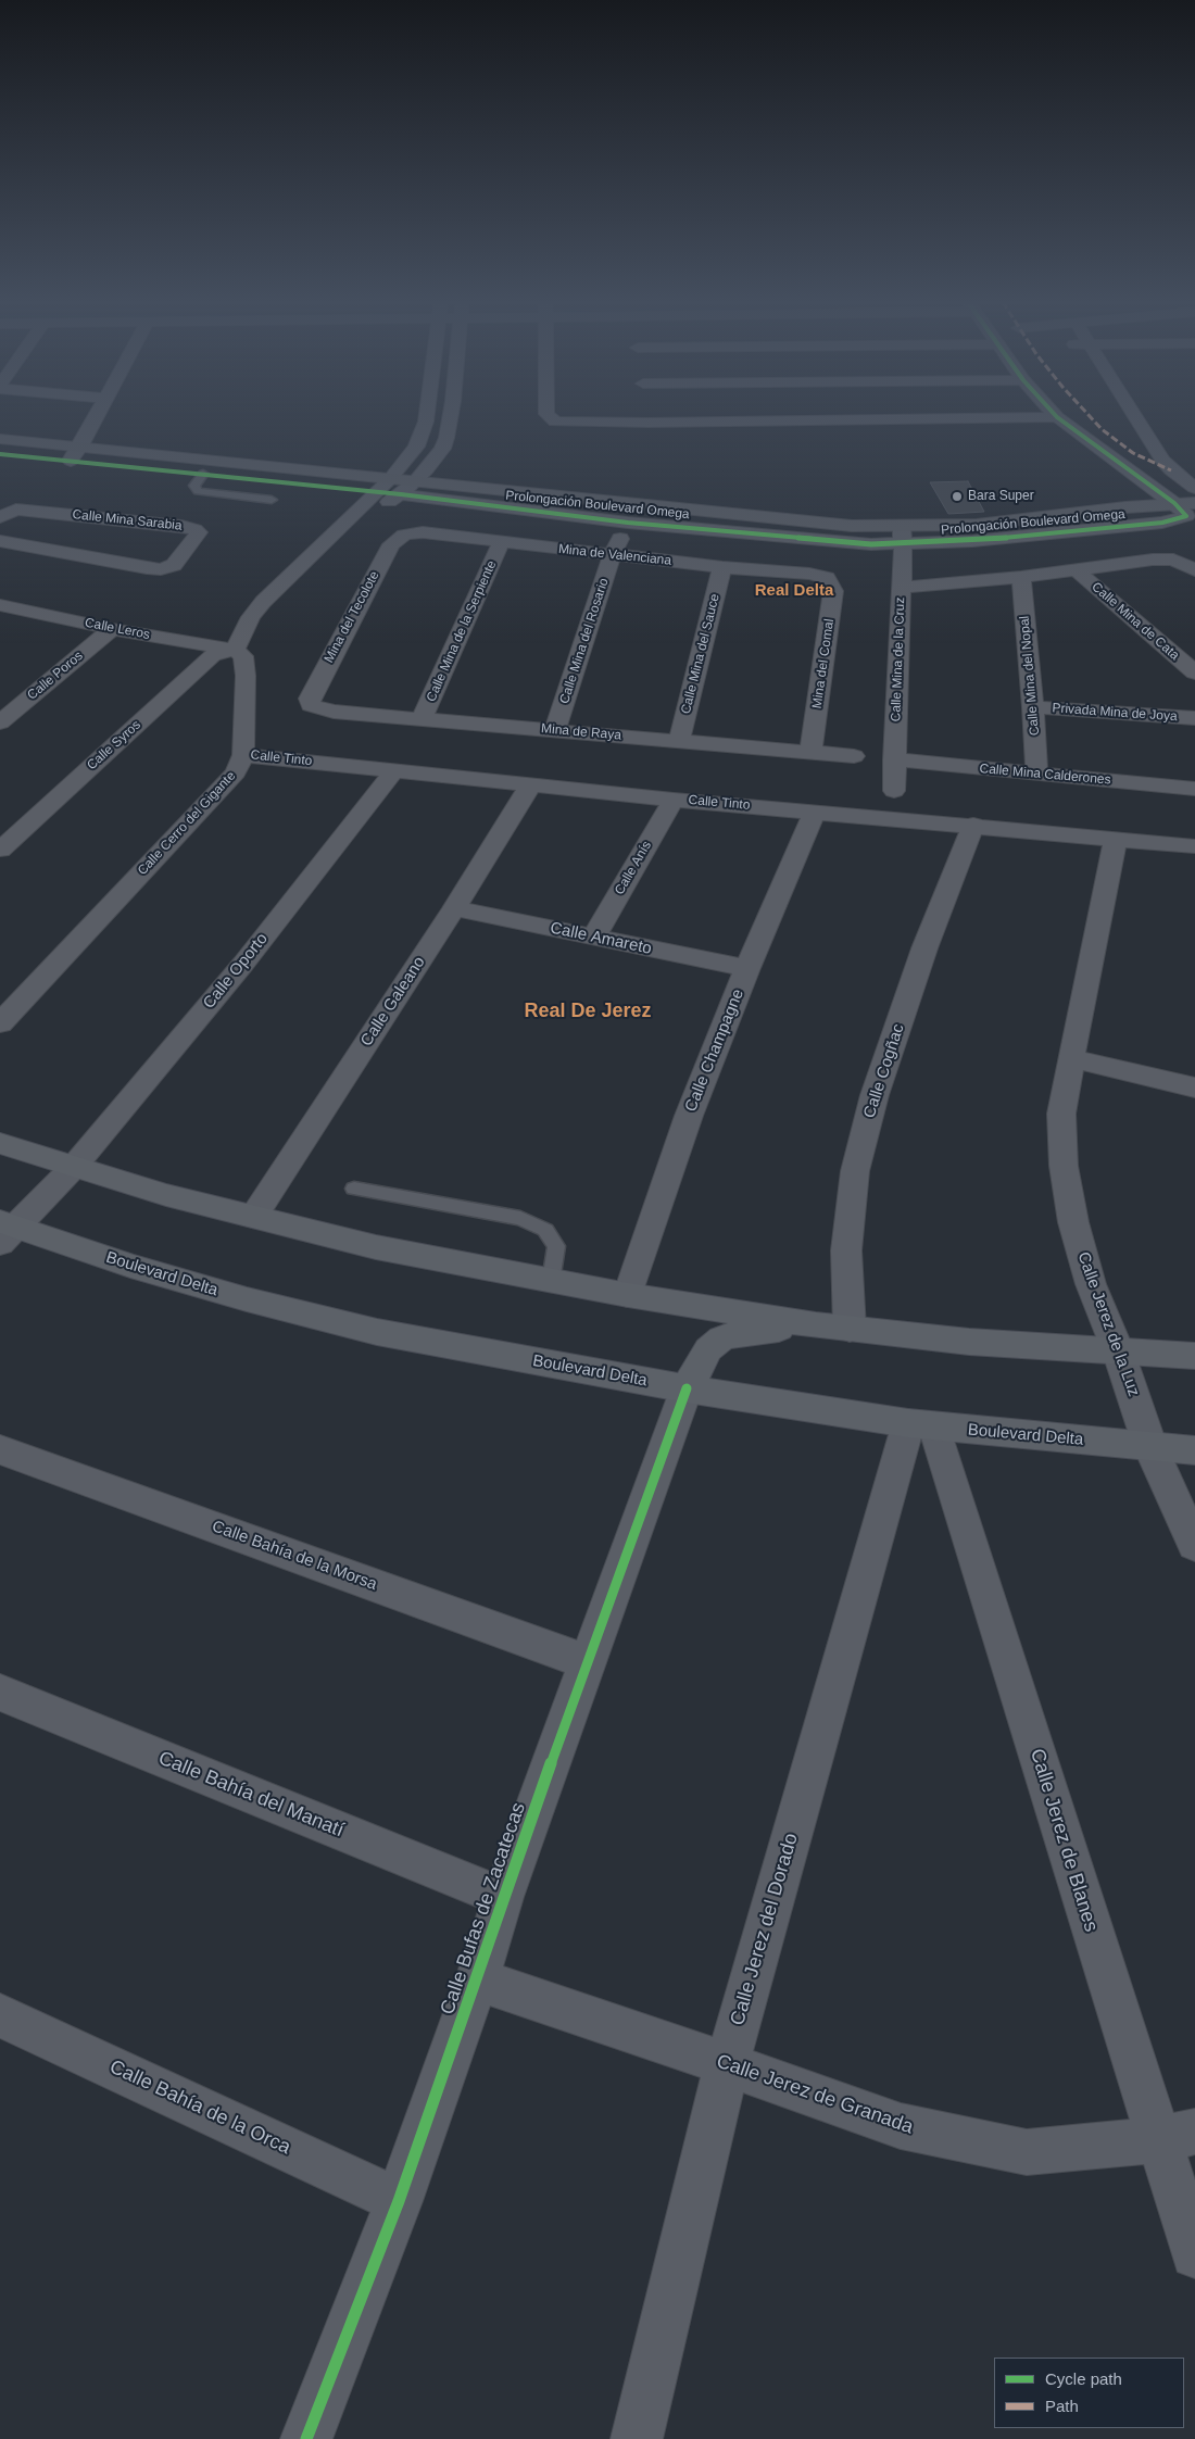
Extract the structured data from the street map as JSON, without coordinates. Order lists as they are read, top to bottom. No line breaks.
{"streets":{"main road":["Boulevard Delta"],"street":["Prolongación Boulevard Omega","Calle Mina Sarabia","Mina de Valenciana","Mina del Tecolote","Calle Mina de Cata","Calle Leros","Calle Mina de la Serpiente","Calle Mina del Rosario","Calle Mina del Sauce","Calle Mina de la Cruz","Mina del Comal","Calle Poros","Calle Mina del Nopal","Privada Mina de Joya","Mina de Raya","Calle Syros","Calle Tinto","Calle Mina Calderones","Calle Cerro del Gigante","Calle Anís","Calle Amareto","Calle Oporto","Calle Galeano","Calle Champagne","Calle Cogñac","Calle Jerez de la Luz","Calle Bahía de la Morsa","Calle Bahía del Manatí","Calle Jerez de Blanes","Calle Bufas de Zacatecas","Calle Jerez del Dorado","Calle Jerez de Granada","Calle Bahía de la Orca"]},"crossings":[["Prolongación Boulevard Omega","Calle Mina del Rosario"],["Prolongación Boulevard Omega","Calle Mina de la Cruz"],["Mina de Valenciana","Mina del Tecolote"],["Mina de Valenciana","Calle Mina de la Serpiente"],["Mina de Valenciana","Calle Mina del Rosario"],["Mina de Valenciana","Calle Mina del Sauce"],["Mina de Valenciana","Mina del Comal"],["Mina del Tecolote","Mina de Raya"],["Calle Leros","Calle Poros"],["Calle Leros","Calle Syros"],["Calle Leros","Calle Cerro del Gigante"],["Calle Mina de la Serpiente","Mina de Raya"],["Calle Mina del Rosario","Mina de Raya"],["Calle Mina del Sauce","Mina de Raya"],["Calle Mina de la Cruz","Calle Mina Calderones"],["Mina del Comal","Mina de Raya"],["Calle Mina del Nopal","Privada Mina de Joya"],["Calle Mina del Nopal","Calle Mina Calderones"],["Calle Syros","Calle Cerro del Gigante"],["Calle Tinto","Calle Cerro del Gigante"],["Calle Tinto","Calle Anís"],["Calle Tinto","Calle Oporto"],["Calle Tinto","Calle Galeano"],["Calle Tinto","Calle Champagne"],["Calle Tinto","Calle Cogñac"],["Calle Tinto","Calle Jerez de la Luz"],["Calle Anís","Calle Amareto"],["Calle Amareto","Calle Galeano"],["Calle Amareto","Calle Champagne"],["Calle Oporto","Boulevard Delta"],["Boulevard Delta","Calle Jerez de la Luz"],["Boulevard Delta","Calle Jerez de Blanes"],["Boulevard Delta","Calle Bufas de Zacatecas"],["Boulevard Delta","Calle Jerez del Dorado"],["Calle Bahía de la Morsa","Calle Bufas de Zacatecas"],["Calle Bahía del Manatí","Calle Bufas de Zacatecas"],["Calle Jerez de Blanes","Calle Jerez del Dorado"],["Calle Jerez de Blanes","Calle Jerez de Granada"],["Calle Bufas de Zacatecas","Calle Jerez de Granada"],["Calle Bufas de Zacatecas","Calle Bahía de la Orca"],["Calle Jerez del Dorado","Calle Jerez de Granada"]],"districts":["Real Delta","Real De Jerez"],"places":["Bara Super"],"legend":["Cycle path","Path"]}
